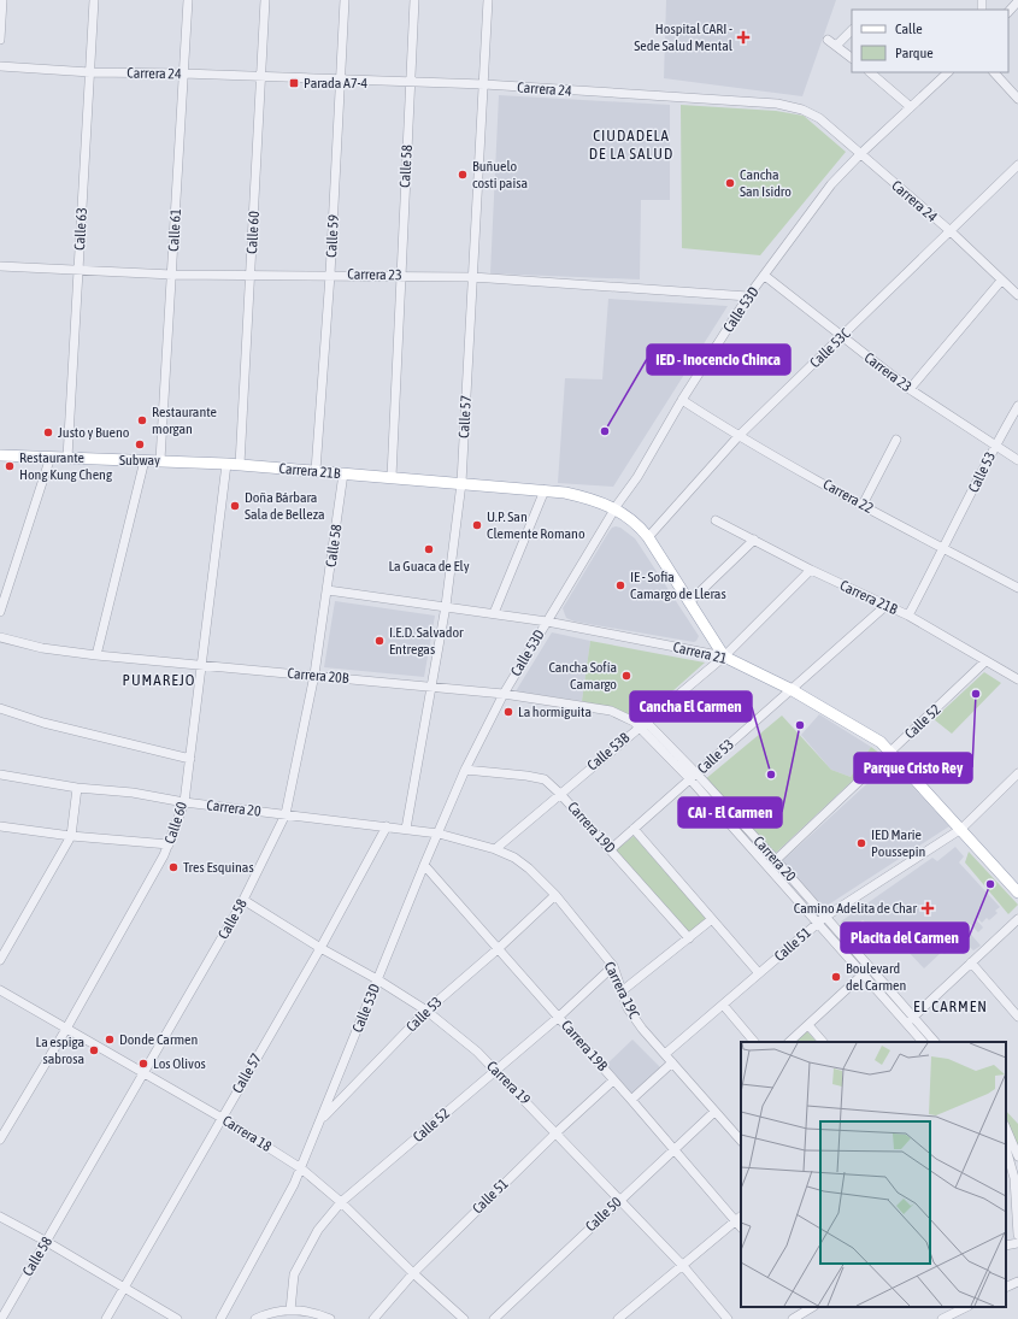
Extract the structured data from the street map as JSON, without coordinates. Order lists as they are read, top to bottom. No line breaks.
{"streets":{"main road":["Carrera 21B","Carrera 21"],"street":["Carrera 24","Calle 58","Calle 63","Calle 61","Calle 60","Calle 59","Carrera 23","Calle 53D","Calle 53C","Calle 57","Calle 53","Carrera 22","Carrera 20B","Calle 52","Calle 53B","Carrera 20","Carrera 19D","Calle 51","Carrera 19C","Carrera 19B","Carrera 19","Carrera 18","Calle 50"]},"crossings":[["Carrera 24","Calle 58"],["Carrera 24","Calle 63"],["Carrera 24","Calle 61"],["Carrera 24","Calle 60"],["Carrera 24","Calle 59"],["Carrera 24","Calle 53D"],["Carrera 24","Calle 53C"],["Carrera 24","Calle 57"],["Calle 58","Carrera 23"],["Calle 58","Carrera 21B"],["Calle 58","Carrera 21"],["Calle 58","Carrera 20B"],["Calle 58","Carrera 20"],["Calle 58","Carrera 19"],["Calle 58","Carrera 18"],["Calle 63","Carrera 23"],["Calle 63","Carrera 21B"],["Calle 61","Carrera 23"],["Calle 61","Carrera 21B"],["Calle 60","Carrera 23"],["Calle 60","Carrera 21B"],["Calle 60","Carrera 20B"],["Calle 60","Carrera 20"],["Calle 60","Carrera 18"],["Calle 59","Carrera 23"],["Calle 59","Carrera 21B"],["Carrera 23","Calle 53D"],["Carrera 23","Calle 53C"],["Carrera 23","Calle 57"],["Carrera 23","Calle 53"],["Calle 53D","Carrera 21B"],["Calle 53D","Calle 53"],["Calle 53D","Carrera 22"],["Calle 53D","Carrera 21"],["Calle 53D","Carrera 20B"],["Calle 53D","Carrera 20"],["Calle 53D","Carrera 19D"],["Calle 53D","Carrera 19C"],["Calle 53D","Carrera 19B"],["Calle 53D","Carrera 19"],["Calle 53D","Carrera 18"],["Calle 53C","Carrera 21B"],["Calle 53C","Carrera 22"],["Calle 57","Carrera 21B"],["Calle 57","Carrera 21"],["Calle 57","Carrera 20B"],["Calle 57","Carrera 20"],["Calle 57","Carrera 19"],["Calle 57","Carrera 18"],["Carrera 21B","Calle 53"],["Carrera 21B","Carrera 21"],["Carrera 21B","Calle 52"],["Carrera 21B","Calle 53B"],["Calle 53","Carrera 22"],["Calle 53","Carrera 21"],["Calle 53","Carrera 20"],["Calle 53","Carrera 19D"],["Calle 53","Carrera 19C"],["Calle 53","Carrera 19B"],["Calle 53","Carrera 19"],["Carrera 21","Calle 52"],["Carrera 21","Calle 53B"],["Carrera 21","Calle 51"],["Carrera 20B","Calle 53B"],["Carrera 20B","Carrera 20"],["Calle 52","Carrera 20"],["Calle 52","Carrera 19C"],["Calle 52","Carrera 19B"],["Calle 52","Carrera 19"],["Calle 52","Carrera 18"],["Calle 53B","Carrera 20"],["Calle 53B","Carrera 19D"],["Calle 53B","Carrera 19C"],["Carrera 20","Calle 51"],["Carrera 20","Carrera 19C"],["Calle 51","Carrera 19C"],["Calle 51","Carrera 19B"],["Calle 51","Carrera 19"],["Calle 51","Carrera 18"],["Carrera 19C","Calle 50"],["Carrera 19B","Calle 50"],["Carrera 19","Calle 50"]],"districts":["CIUDADELA DE LA SALUD","PUMAREJO","EL CARMEN"],"places":{"health":["Hospital CARI - Sede Salud Mental","Camino Adelita de Char"],"transit":["Parada A7-4"],"other":["Buñuelo costi paisa","Cancha San Isidro","Restaurante morgan","IED - Inocencio Chinca","Justo y Bueno","Subway","Restaurante Hong Kung Cheng","Doña Bárbara Sala de Belleza","U.P. San Clemente Romano","La Guaca de Ely","IE - Sofia Camargo de Lleras","I.E.D. Salvador Entregas","Cancha Sofía Camargo","Parque Cristo Rey","La hormiguita","CAI - El Carmen","Cancha El Carmen","IED Marie Poussepin","Tres Esquinas","Placita del Carmen","Boulevard del Carmen","Donde Carmen","La espiga sabrosa","Los Olivos"]},"legend":["Calle","Parque"]}
